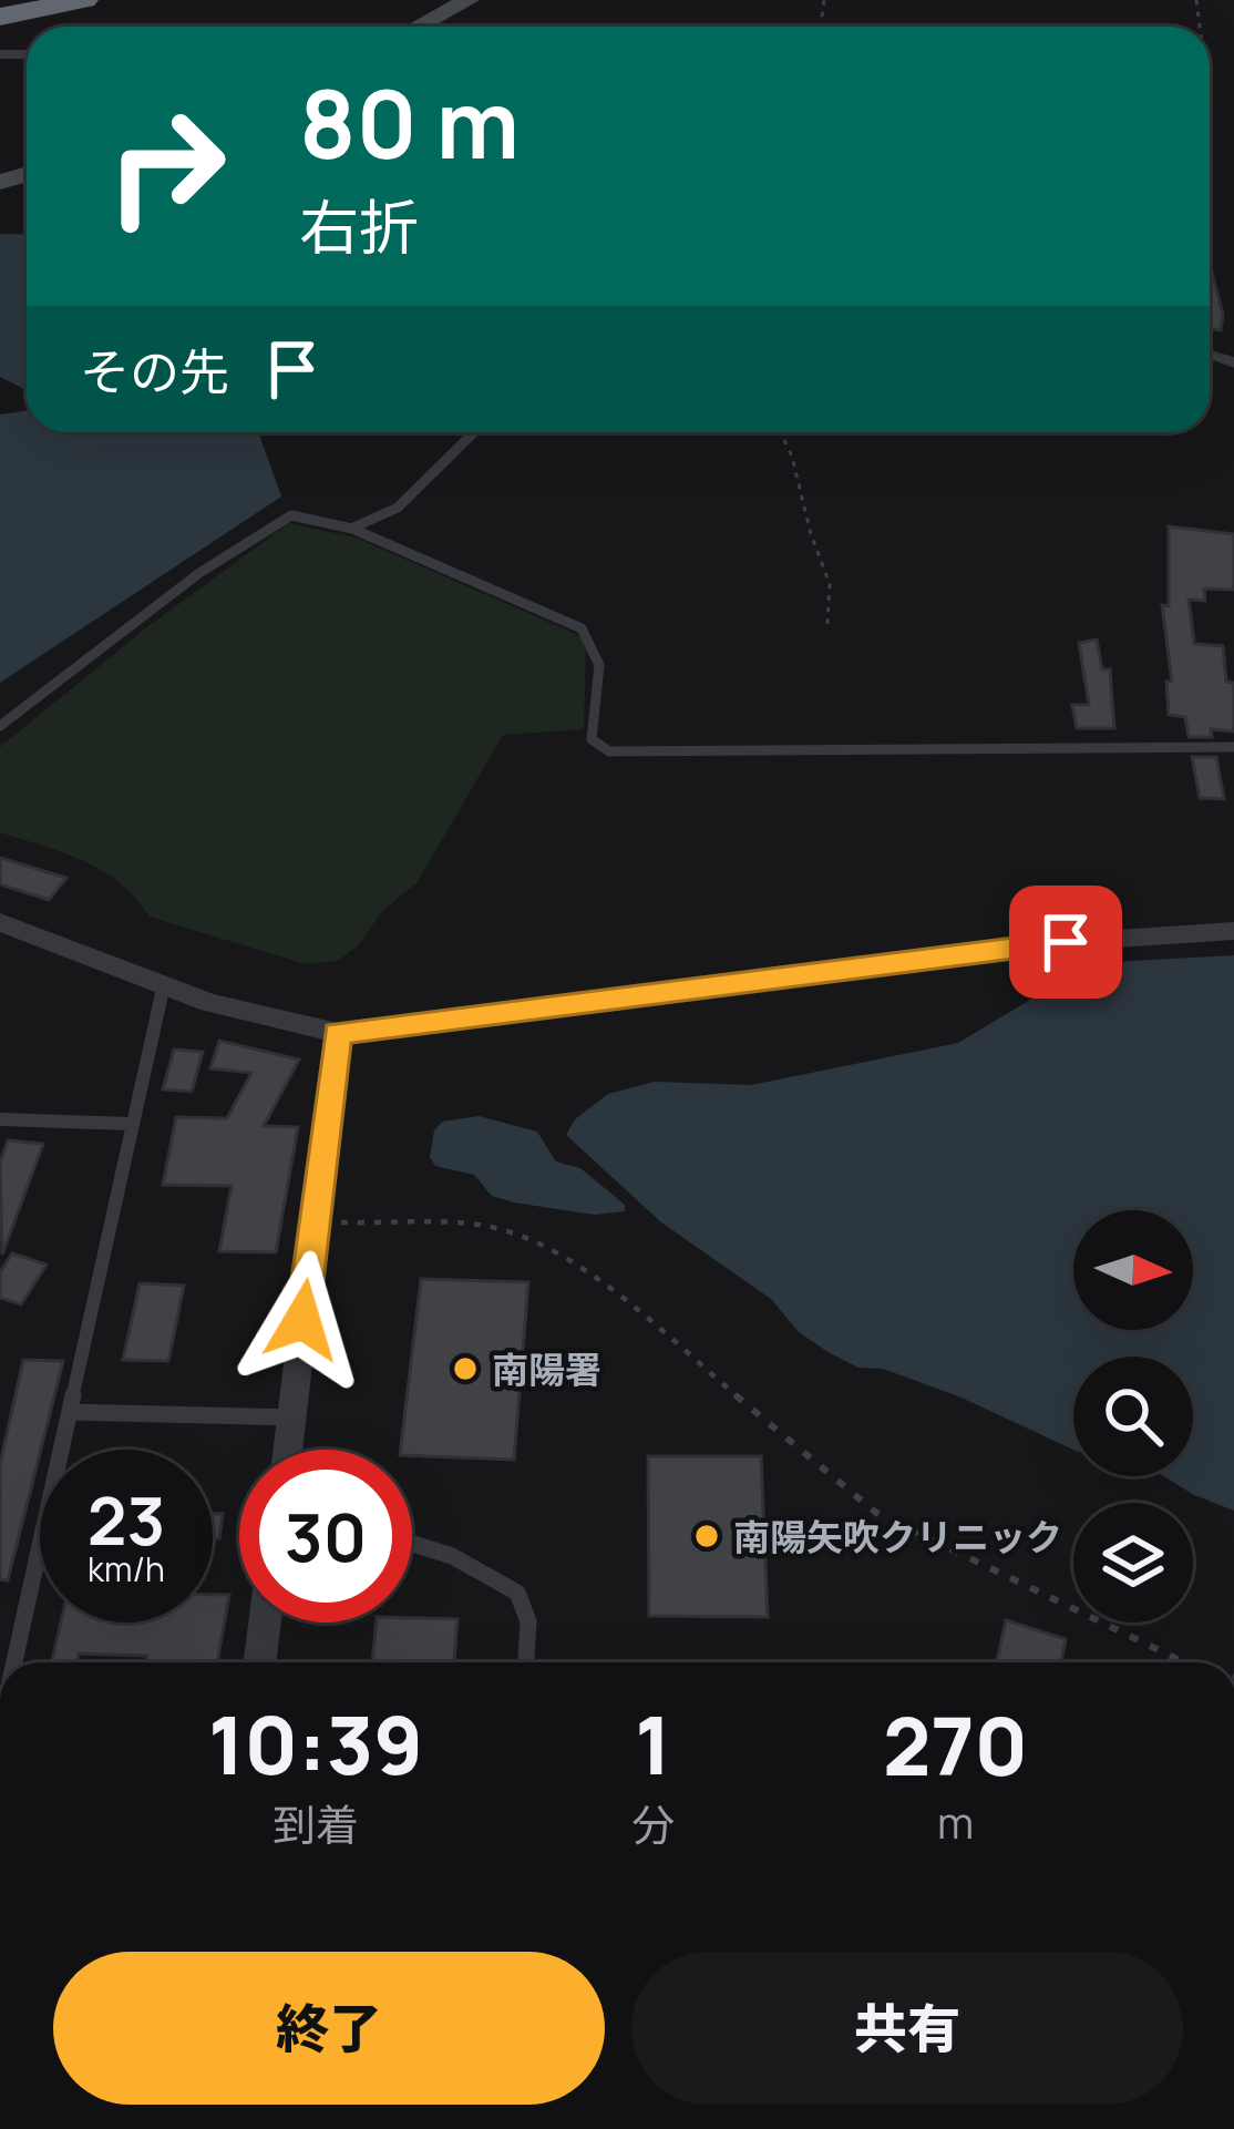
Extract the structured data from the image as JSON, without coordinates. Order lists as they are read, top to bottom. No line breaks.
{"places":["南陽署","南陽矢吹クリニック"],"north":"right","page":{"turn":["80 m","右折"],"then":"その先","speed":"23 km/h","limit":"30","eta":["10:39","到着","1","分","270","m"],"buttons":["終了","共有"]}}
